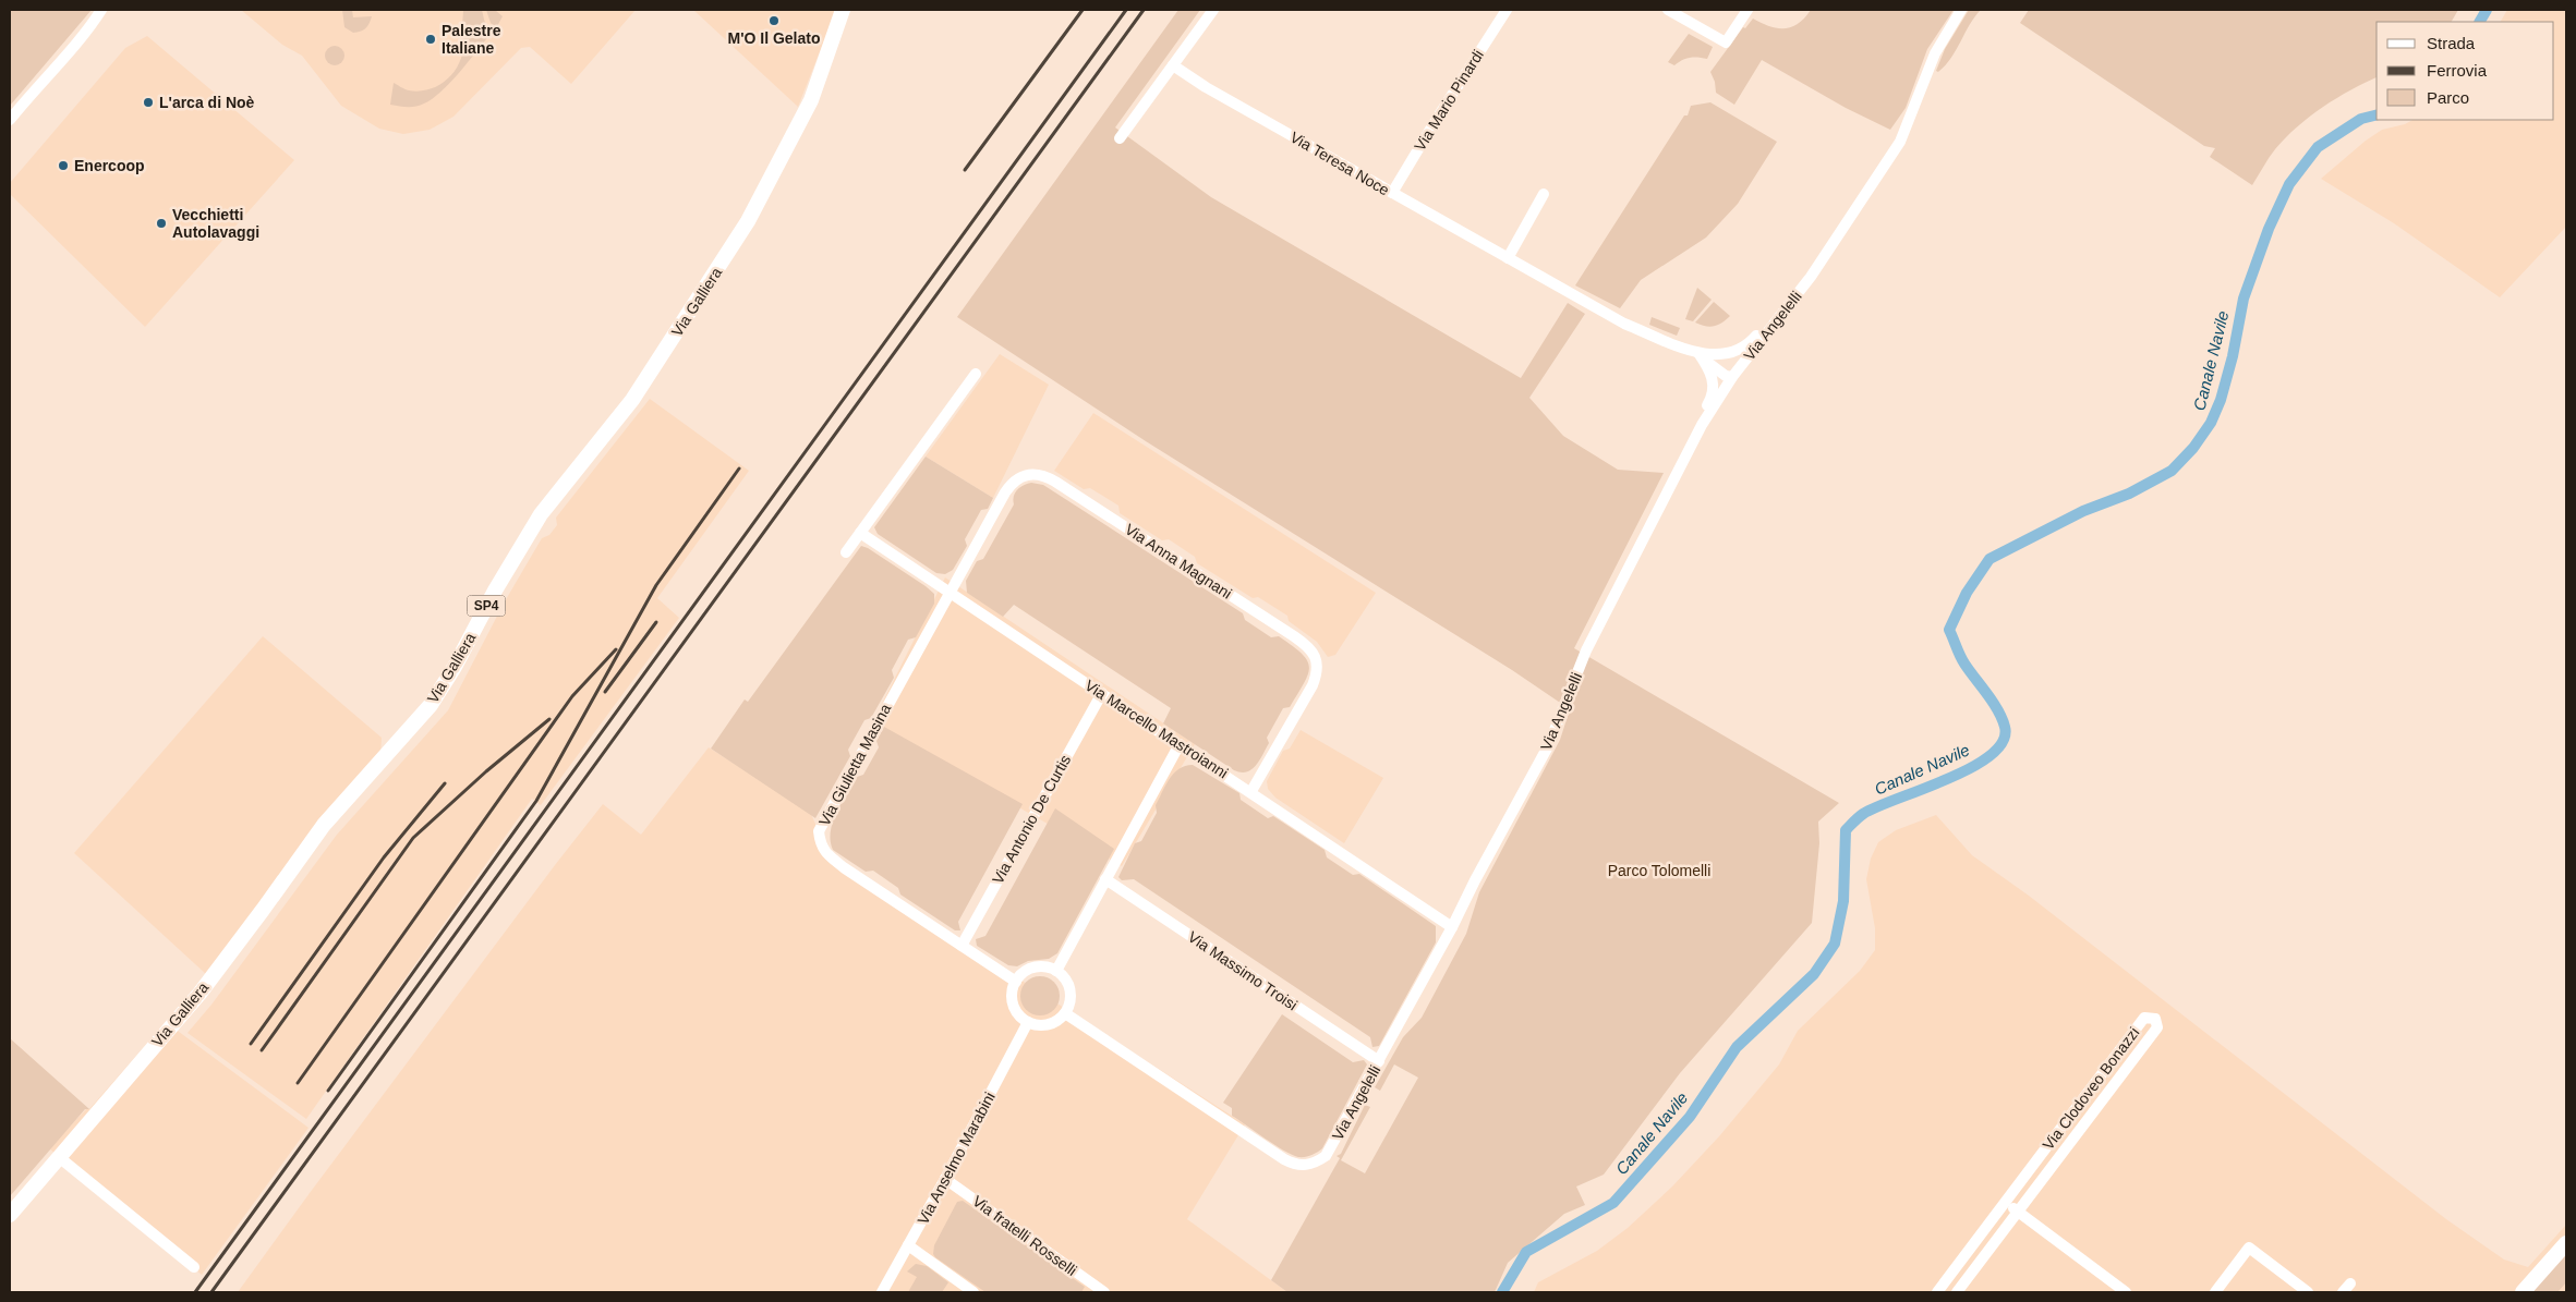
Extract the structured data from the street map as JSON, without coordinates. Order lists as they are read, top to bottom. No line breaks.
{"streets":{"main road":["Via Galliera","SP4"],"street":["Via Mario Pinardi","Via Teresa Noce","Via Angelelli","Via Anna Magnani","Via Marcello Mastroianni","Via Giulietta Masina","Via Antonio De Curtis","Via Massimo Troisi","Via Clodoveo Bonazzi","Via Anselmo Marabini","Via fratelli Rosselli"]},"crossings":[["Via Mario Pinardi","Via Teresa Noce"],["Via Teresa Noce","Via Angelelli"],["Via Angelelli","Via Marcello Mastroianni"],["Via Angelelli","Via Giulietta Masina"],["Via Angelelli","Via Massimo Troisi"],["Via Angelelli","Via Anselmo Marabini"],["Via Anna Magnani","Via Marcello Mastroianni"],["Via Anna Magnani","Via Giulietta Masina"],["Via Marcello Mastroianni","Via Giulietta Masina"],["Via Marcello Mastroianni","Via Antonio De Curtis"],["Via Giulietta Masina","Via Antonio De Curtis"],["Via Giulietta Masina","Via Anselmo Marabini"],["Via Anselmo Marabini","Via fratelli Rosselli"]],"water":["Canale Navile"],"parks":["Parco Tolomelli"],"places":["M'O Il Gelato","Palestre Italiane","L'arca di Noè","Enercoop","Vecchietti Autolavaggi"],"legend":["Strada","Ferrovia","Parco"]}
